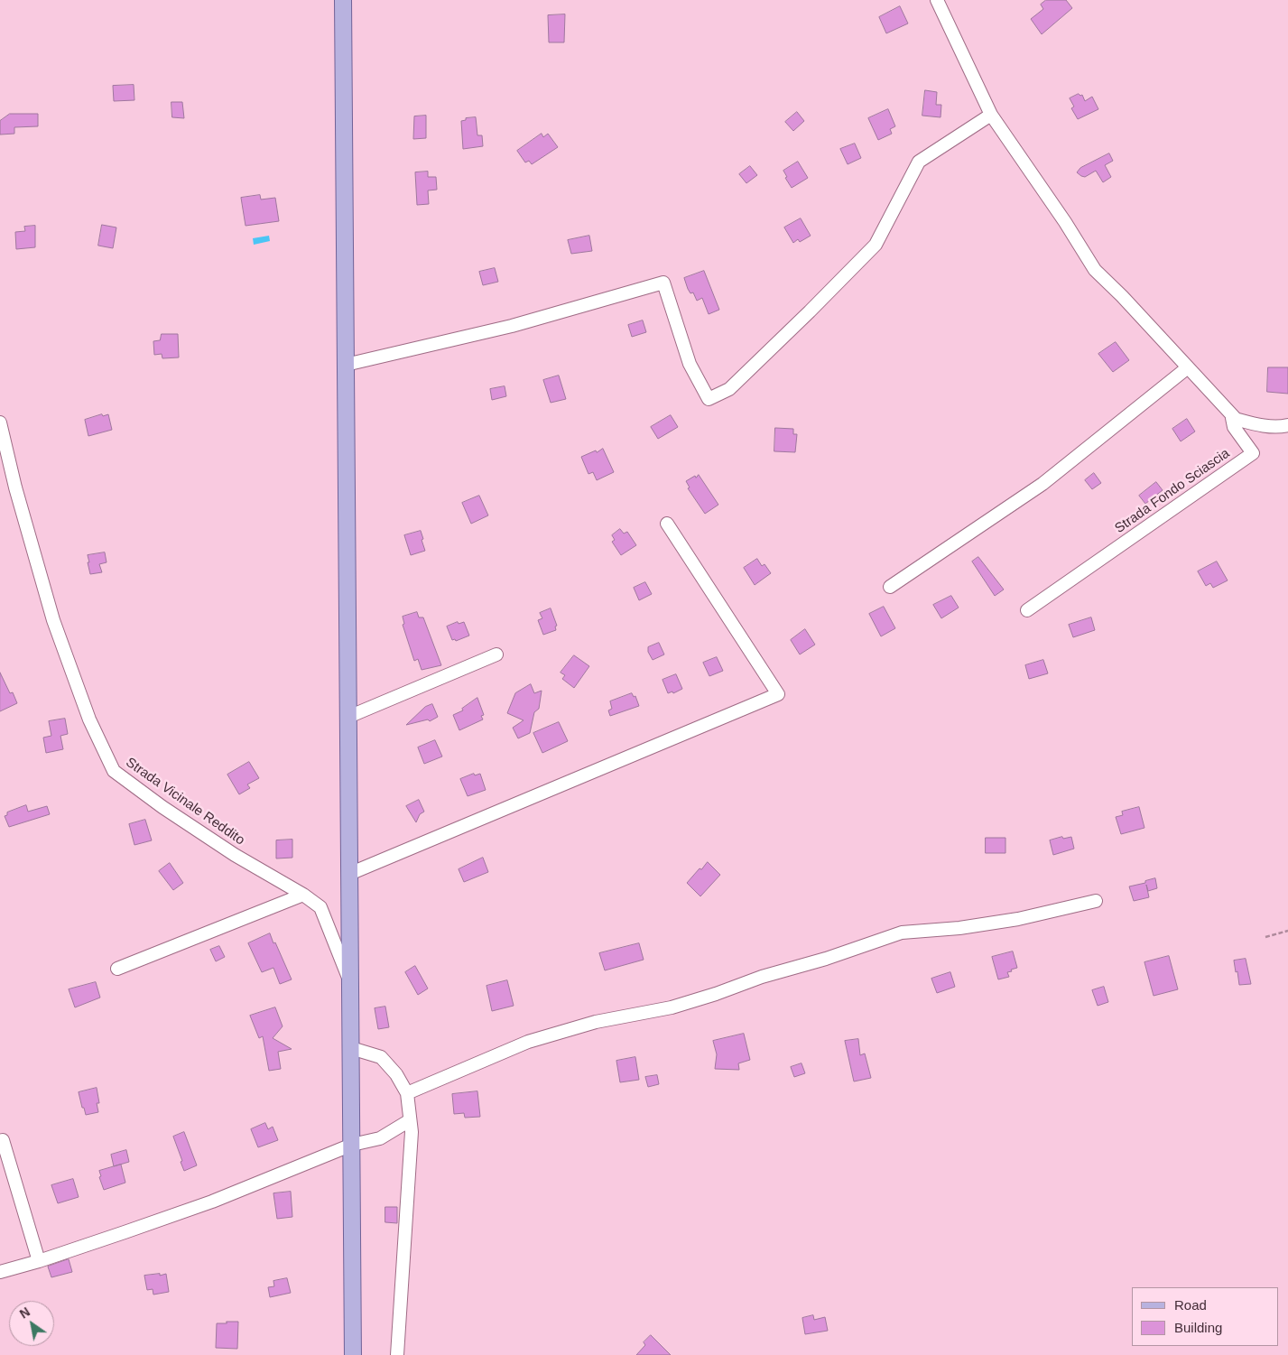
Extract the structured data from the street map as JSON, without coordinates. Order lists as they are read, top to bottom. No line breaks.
{"streets":{"street":["Strada Fondo Sciascia","Strada Vicinale Reddito"]},"legend":["Road","Building"],"north":"top left"}
